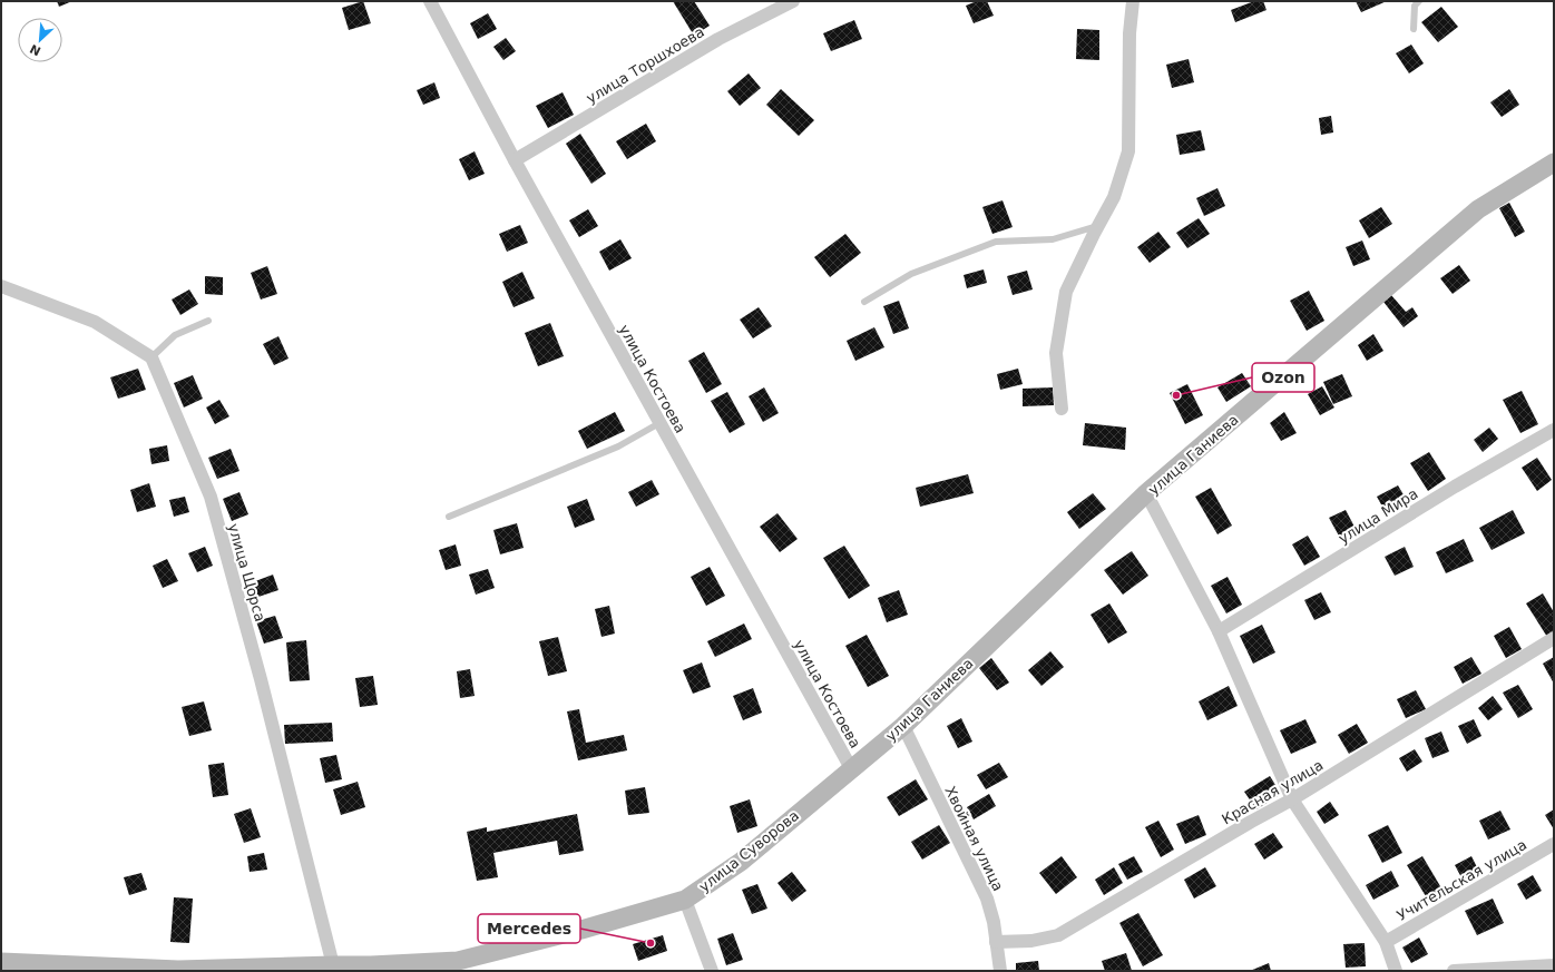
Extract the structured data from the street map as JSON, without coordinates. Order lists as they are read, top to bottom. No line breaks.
{"streets":{"main road":["улица Ганиева","улица Суворова"],"street":["улица Торшхоева","улица Костоева","улица Мира","улица Щорса","Красная улица","Хвойная улица","Учительская улица"]},"crossings":[["улица Торшхоева","улица Костоева"],["улица Костоева","улица Ганиева"],["улица Костоева","улица Суворова"],["улица Ганиева","Хвойная улица"],["улица Ганиева","улица Суворова"],["улица Щорса","улица Суворова"],["Красная улица","Хвойная улица"]],"places":["Ozon","Mercedes"],"north":"bottom left"}
